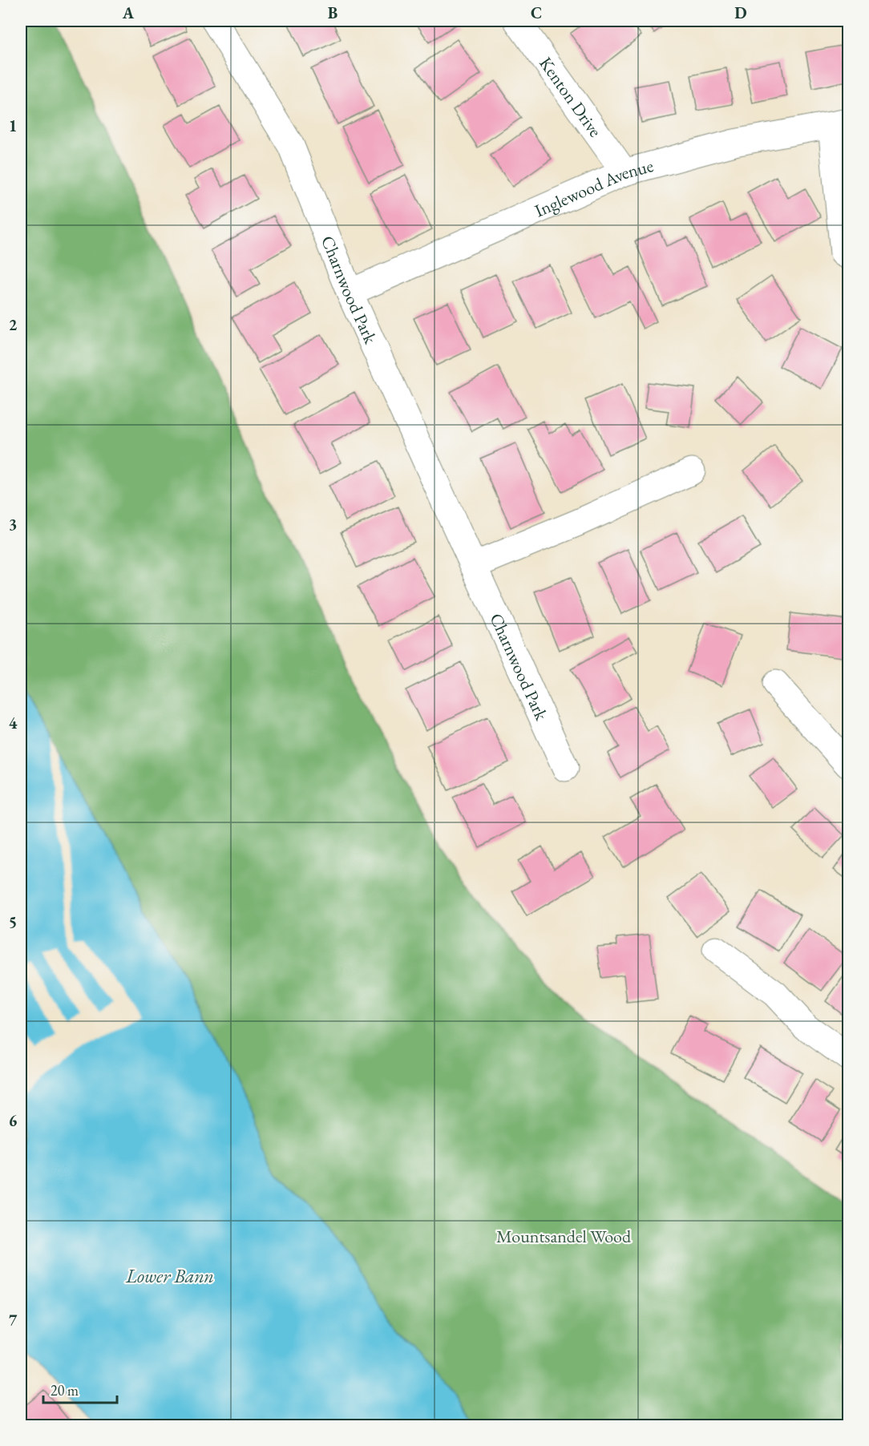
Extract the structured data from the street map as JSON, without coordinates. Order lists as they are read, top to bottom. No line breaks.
{"streets":{"street":["Kenton Drive","Inglewood Avenue","Charnwood Park"]},"crossings":[["Kenton Drive","Inglewood Avenue"],["Inglewood Avenue","Charnwood Park"]],"water":["Lower Bann"],"parks":["Mountsandel Wood"],"scale_bar":"20 m","grid":{"columns":["A","B","C","D"],"rows":["1","2","3","4","5","6","7"]}}
